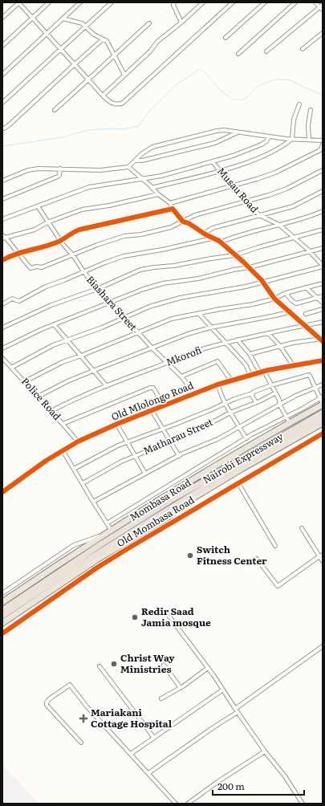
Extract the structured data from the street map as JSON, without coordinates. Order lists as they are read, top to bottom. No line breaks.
{"streets":{"highway":["Nairobi Expressway","Mombasa Road"],"street":["Musau Road","Biashara Street","Mkorofi","Police Road","Old Mlolongo Road","Matharau Street","Old Mombasa Road"]},"crossings":[["Musau Road","Biashara Street"],["Biashara Street","Mkorofi"],["Biashara Street","Old Mlolongo Road"],["Mkorofi","Police Road"],["Police Road","Old Mlolongo Road"],["Mombasa Road","Old Mombasa Road"]],"places":{"other":["Switch Fitness Center","Redir Saad Jamia mosque","Christ Way Ministries"],"health":["Mariakani Cottage Hospital"]},"scale_bar":"200 m"}
